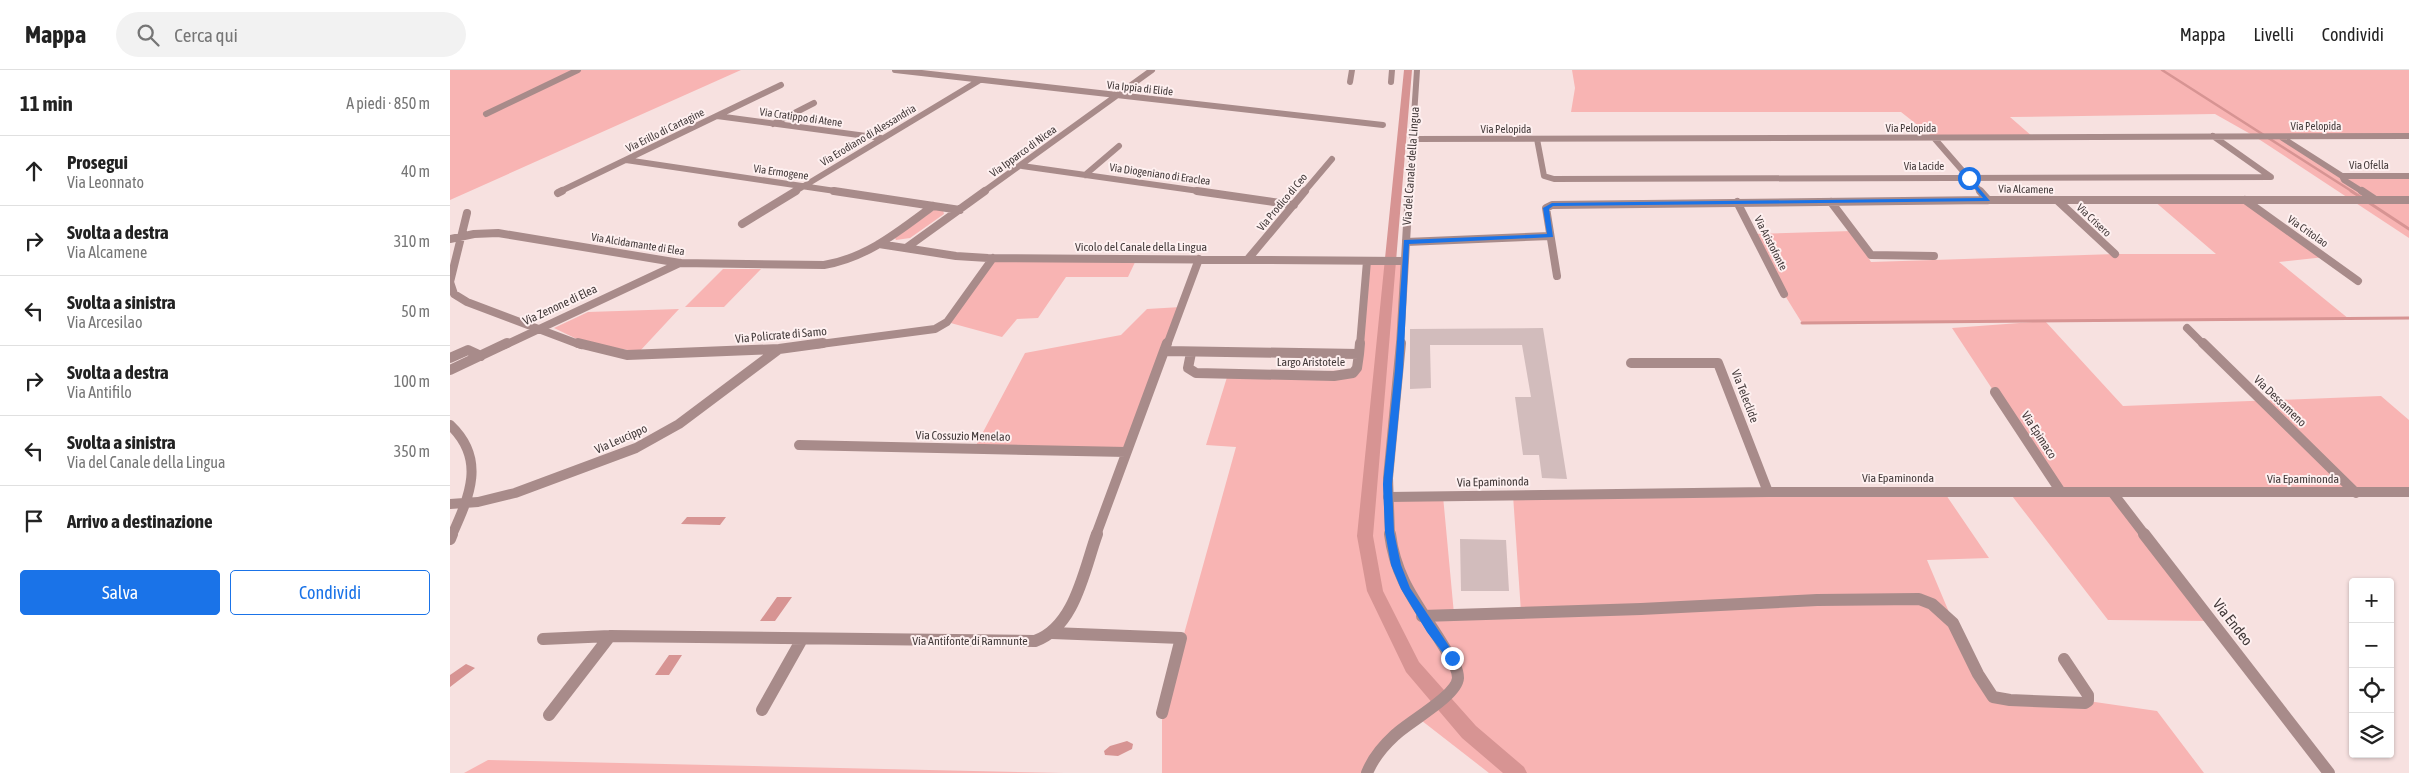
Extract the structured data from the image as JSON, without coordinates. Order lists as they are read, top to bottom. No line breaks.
{"streets":{"street":["Via Ippia di Elide","Via Cratippo di Atene","Via Pelopida","Via Erillo di Cartagine","Via Erodiano di Alessandria","Via Ipparco di Nicea","Via Ofella","Via del Canale della Lingua","Via Lacide","Via Ermogene","Via Diogeniano di Eraclea","Via Alcamene","Via Prodico di Ceo","Via Crisero","Via Critolao","Via Aristofonte","Via Alcidamante di Elea","Vicolo del Canale della Lingua","Via Zenone di Elea","Via Policrate di Samo","Largo Aristotele","Via Teleclide","Via Dessameno","Via Epimaco","Via Cossuzio Menelao","Via Leucippo","Via Epaminonda","Via Endeo","Via Antifonte di Ramnunte"]},"crossings":[["Via Ippia di Elide","Via Erodiano di Alessandria"],["Via Ippia di Elide","Via Ipparco di Nicea"],["Via Cratippo di Atene","Via Erillo di Cartagine"],["Via Cratippo di Atene","Via Erodiano di Alessandria"],["Via Pelopida","Via Ofella"],["Via Pelopida","Via del Canale della Lingua"],["Via Pelopida","Via Lacide"],["Via Erillo di Cartagine","Via Ermogene"],["Via Erodiano di Alessandria","Via Ermogene"],["Via Ipparco di Nicea","Via Ermogene"],["Via Ipparco di Nicea","Via Diogeniano di Eraclea"],["Via Ipparco di Nicea","Vicolo del Canale della Lingua"],["Via del Canale della Lingua","Vicolo del Canale della Lingua"],["Via del Canale della Lingua","Via Epaminonda"],["Via Diogeniano di Eraclea","Via Prodico di Ceo"],["Via Alcamene","Via Crisero"],["Via Alcamene","Via Critolao"],["Via Alcamene","Via Aristofonte"],["Via Prodico di Ceo","Vicolo del Canale della Lingua"],["Via Alcidamante di Elea","Vicolo del Canale della Lingua"],["Via Alcidamante di Elea","Via Zenone di Elea"],["Via Alcidamante di Elea","Via Policrate di Samo"],["Vicolo del Canale della Lingua","Via Policrate di Samo"],["Via Zenone di Elea","Via Policrate di Samo"],["Via Policrate di Samo","Via Leucippo"],["Via Teleclide","Via Epaminonda"],["Via Dessameno","Via Epaminonda"],["Via Epimaco","Via Epaminonda"],["Via Epaminonda","Via Endeo"]],"page":{"header":"Mappa","search":"Cerca qui","nav":["Mappa","Livelli","Condividi"],"heading":["11 min","A piedi · 850 m"],"list":[["Prosegui","Via Leonnato","40 m"],["Svolta a destra","Via Alcamene","310 m"],["Svolta a sinistra","Via Arcesilao","50 m"],["Svolta a destra","Via Antifilo","100 m"],["Svolta a sinistra","Via del Canale della Lingua","350 m"],"Arrivo a destinazione"],"buttons":["Salva","Condividi"],"map_buttons":["+","−"]}}
